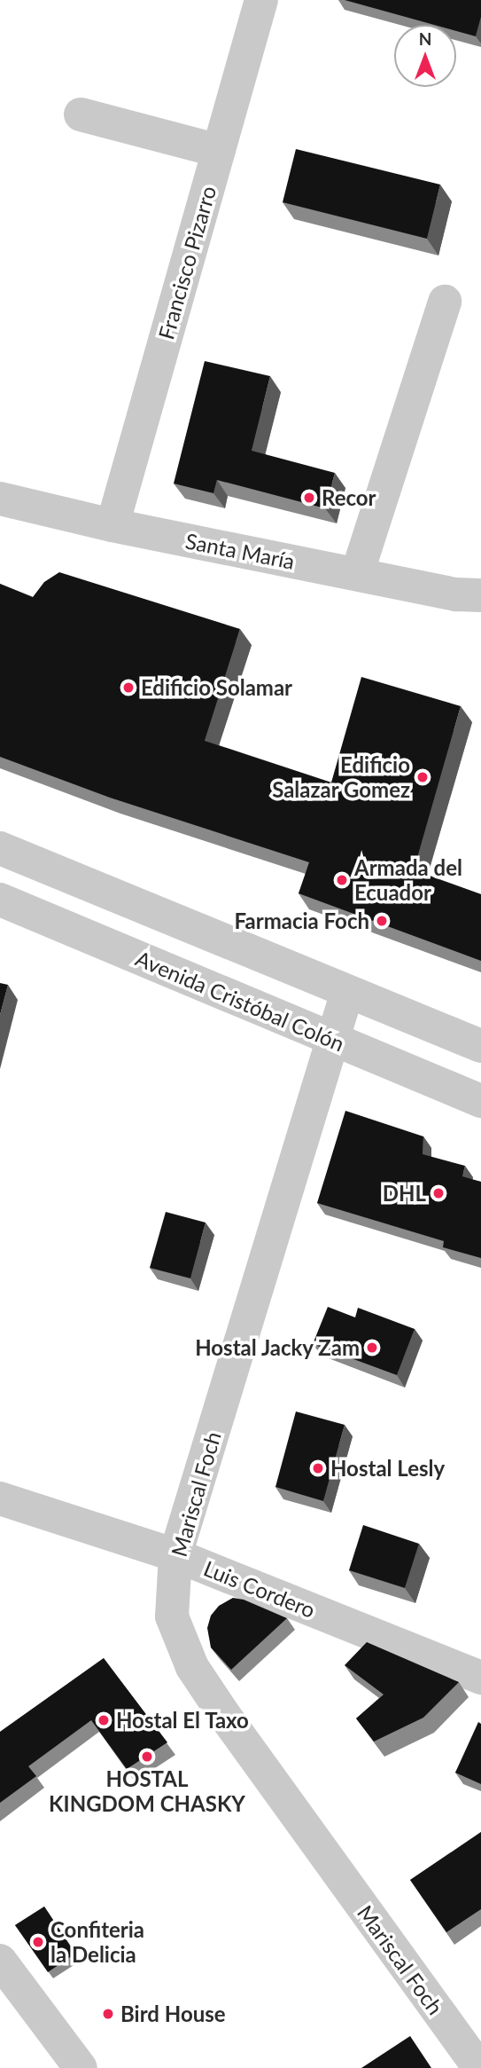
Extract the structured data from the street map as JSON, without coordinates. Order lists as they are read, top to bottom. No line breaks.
{"streets":{"street":["Francisco Pizarro","Santa María","Avenida Cristóbal Colón","Mariscal Foch","Luis Cordero"]},"crossings":[["Francisco Pizarro","Santa María"],["Avenida Cristóbal Colón","Mariscal Foch"],["Mariscal Foch","Luis Cordero"]],"places":["Recor","Edificio Solamar","Edificio Salazar Gomez","Armada del Ecuador","Farmacia Foch","DHL","Hostal Jacky Zam","Hostal Lesly","Hostal El Taxo","HOSTAL KINGDOM CHASKY","Confiteria la Delicia","Bird House"],"north":"top"}
